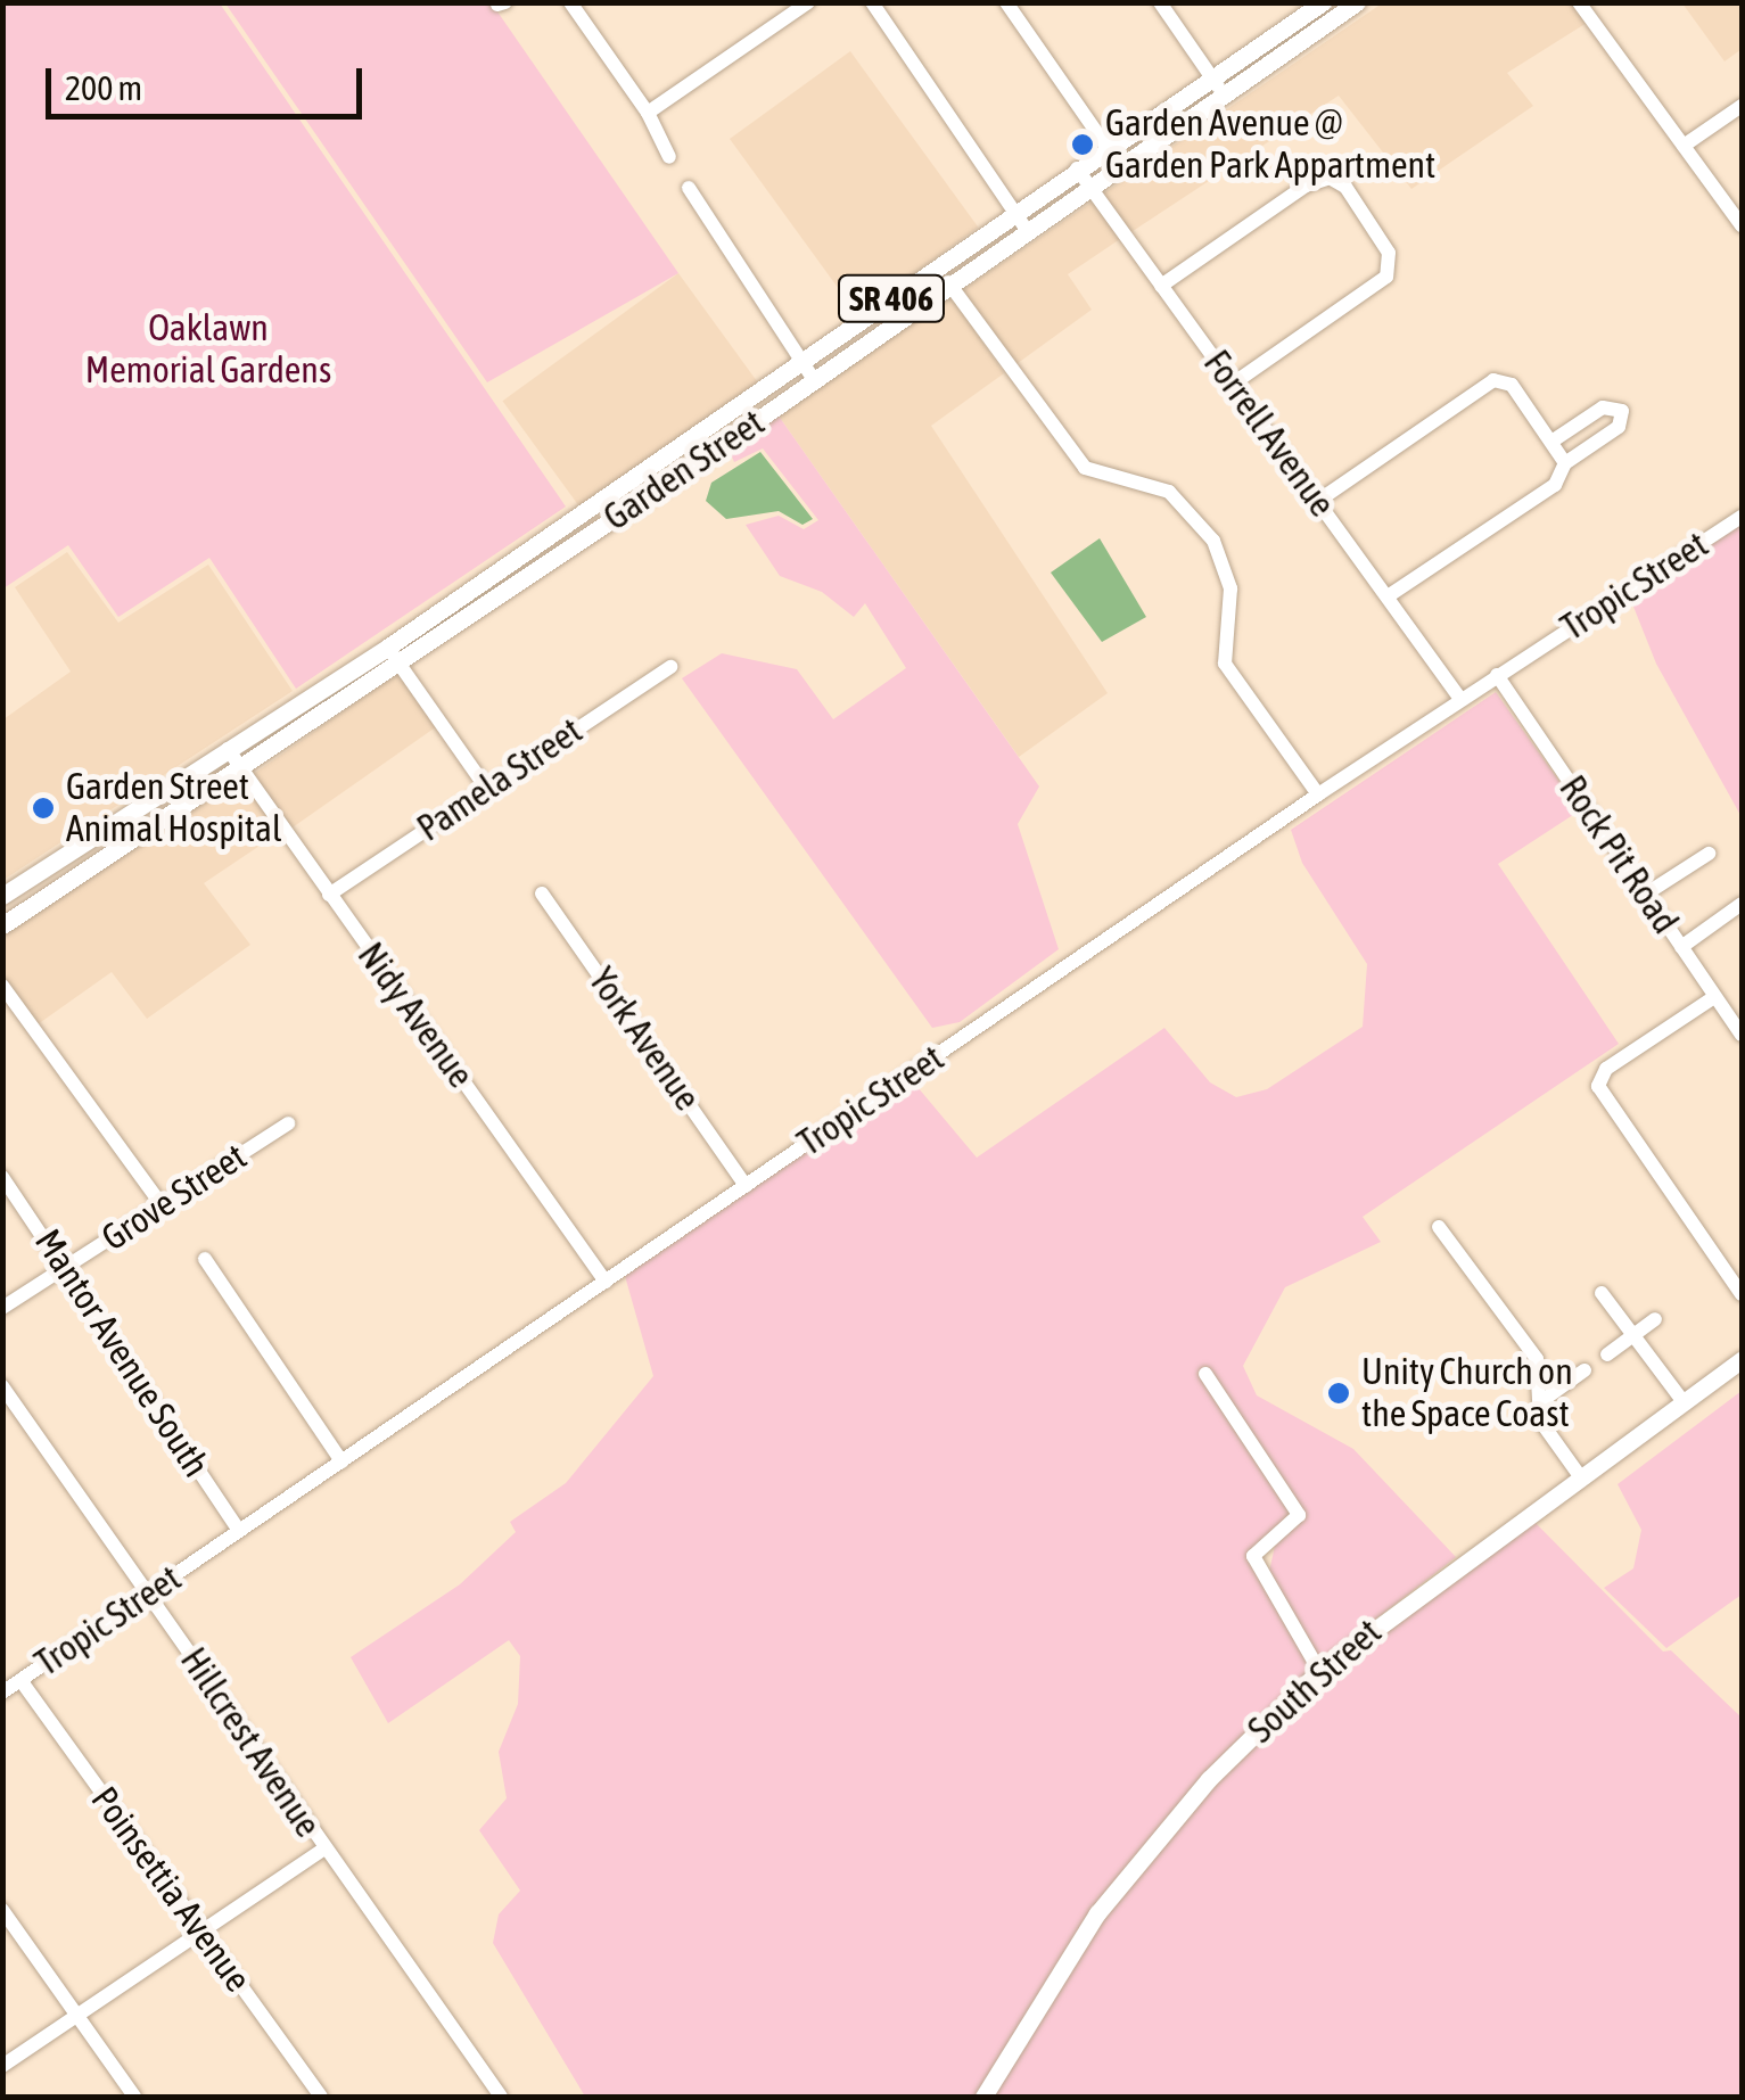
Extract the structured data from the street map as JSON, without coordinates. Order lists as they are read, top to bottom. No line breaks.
{"streets":{"main road":["SR 406","Garden Street","South Street"],"street":["Forrell Avenue","Tropic Street","Pamela Street","Rock Pit Road","Nidy Avenue","York Avenue","Grove Street","Mantor Avenue South","Hillcrest Avenue","Poinsettia Avenue"]},"crossings":[["Forrell Avenue","Garden Street"],["Forrell Avenue","Tropic Street"],["Garden Street","Nidy Avenue"],["Tropic Street","Rock Pit Road"],["Tropic Street","Nidy Avenue"],["Tropic Street","York Avenue"],["Tropic Street","Mantor Avenue South"],["Tropic Street","Hillcrest Avenue"],["Tropic Street","Poinsettia Avenue"],["Pamela Street","Nidy Avenue"],["Grove Street","Mantor Avenue South"]],"parks":["Oaklawn Memorial Gardens"],"places":["Garden Avenue @ Garden Park Appartment","Garden Street Animal Hospital","Unity Church on the Space Coast"],"scale_bar":"200 m"}
